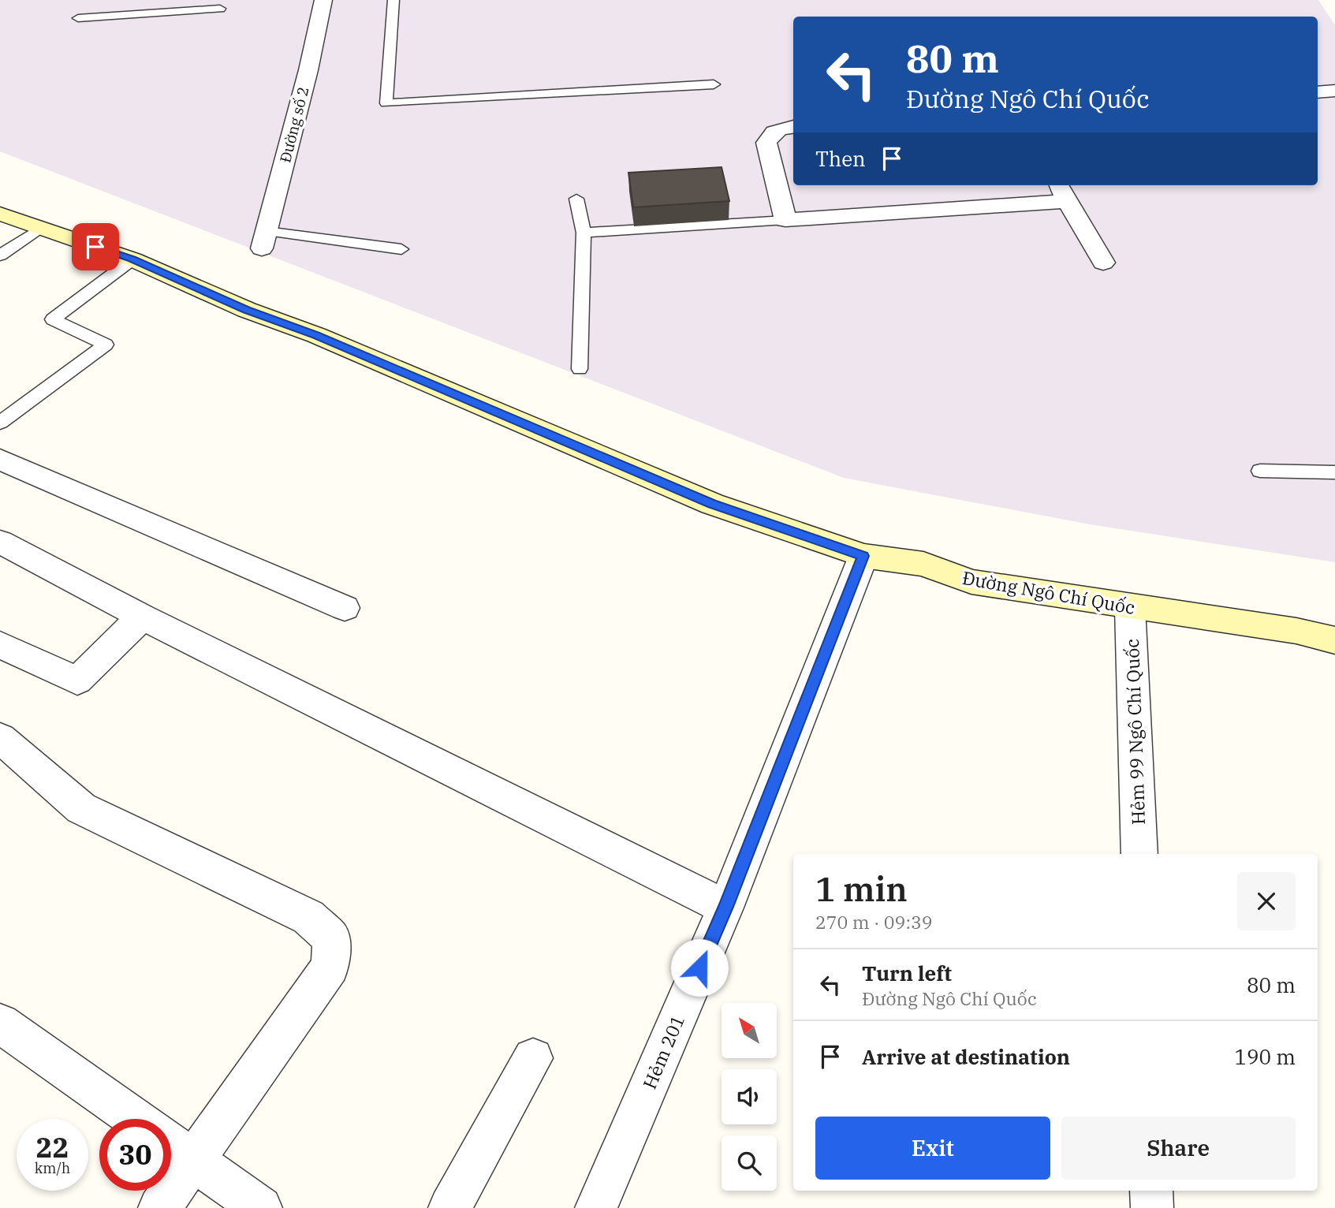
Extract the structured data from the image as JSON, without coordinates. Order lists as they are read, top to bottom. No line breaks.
{"streets":{"main road":["Đường Ngô Chí Quốc"],"street":["Đường số 2","Hẻm 99 Ngô Chí Quốc","Hẻm 201"]},"crossings":[["Đường Ngô Chí Quốc","Hẻm 99 Ngô Chí Quốc"],["Đường Ngô Chí Quốc","Hẻm 201"]],"north":"top left","page":{"turn":["80 m","Đường Ngô Chí Quốc"],"then":"Then","heading":["1 min","270 m · 09:39"],"list":[{"name":"Turn left","note":"Đường Ngô Chí Quốc","value":"80 m"},{"name":"Arrive at destination","value":"190 m"}],"buttons":["Exit","Share"],"speed":"22 km/h","limit":"30"}}
